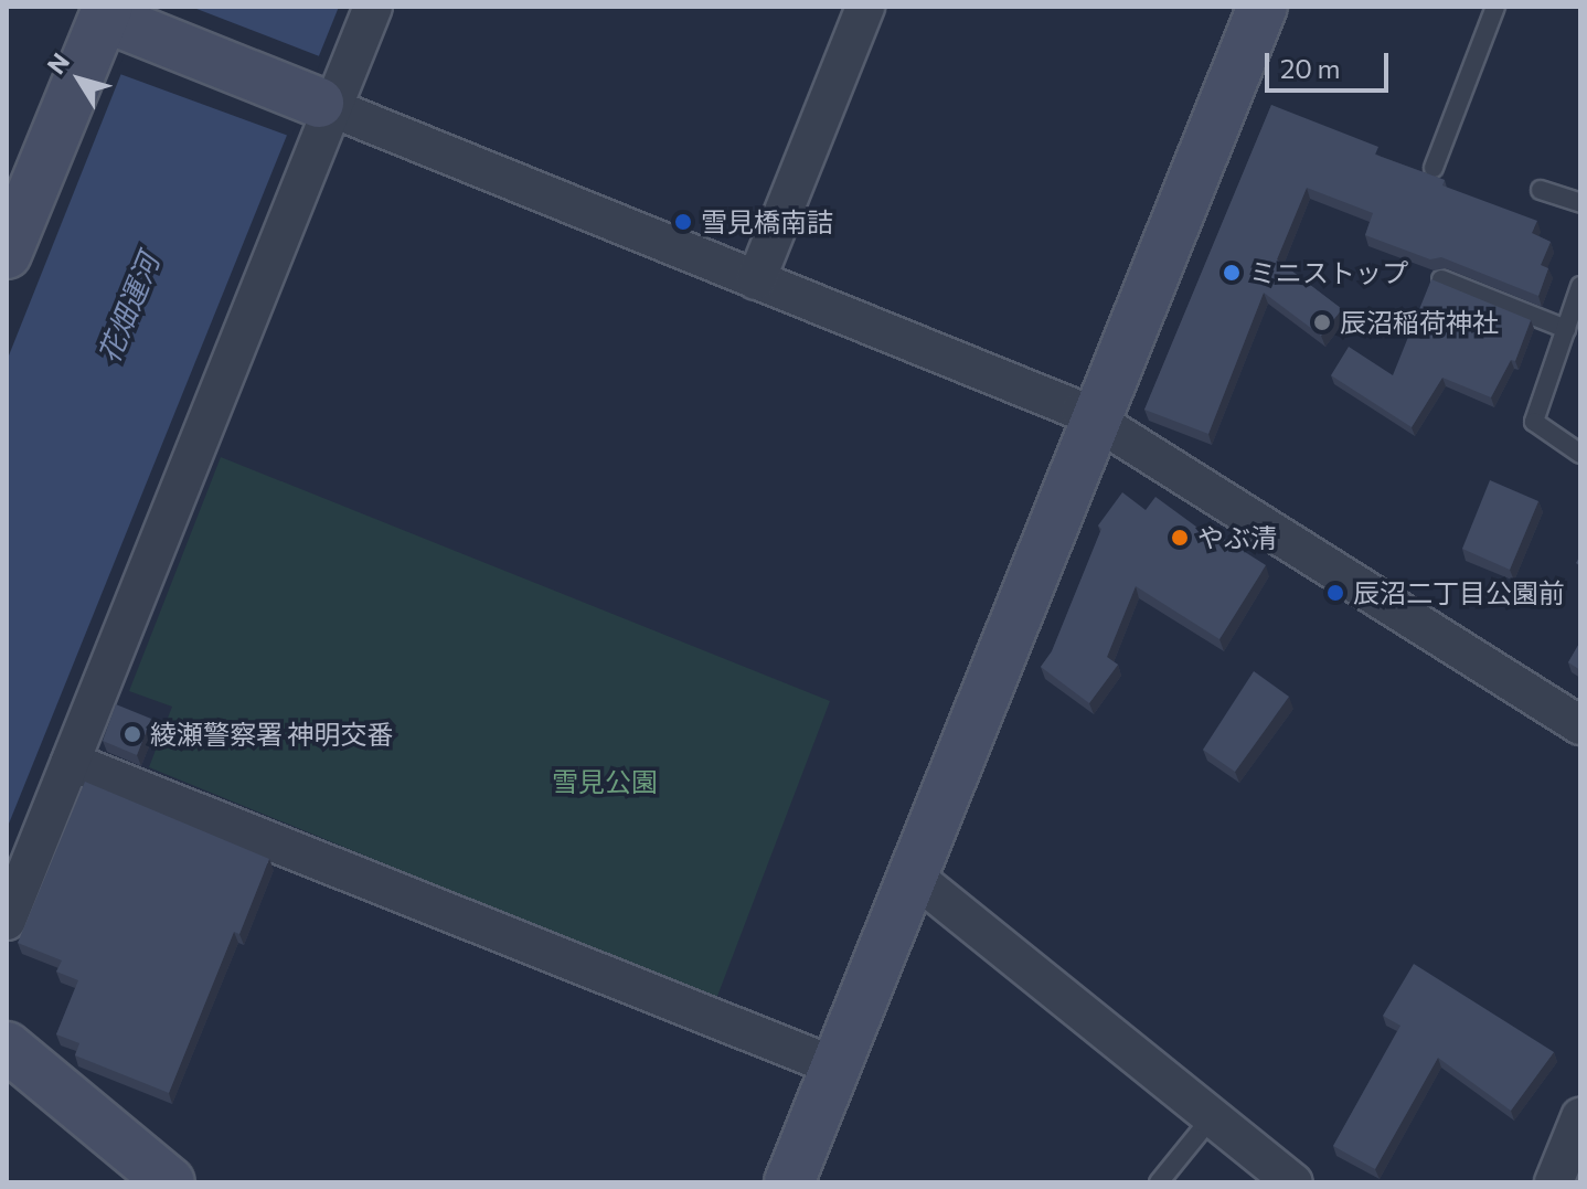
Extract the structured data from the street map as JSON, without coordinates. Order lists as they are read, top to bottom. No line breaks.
{"water":["花畑運河"],"parks":["雪見公園"],"places":["雪見橋南詰","ミニストップ","辰沼稲荷神社","やぶ清","辰沼二丁目公園前","綾瀬警察署 神明交番"],"scale_bar":"20 m","north":"top left"}
